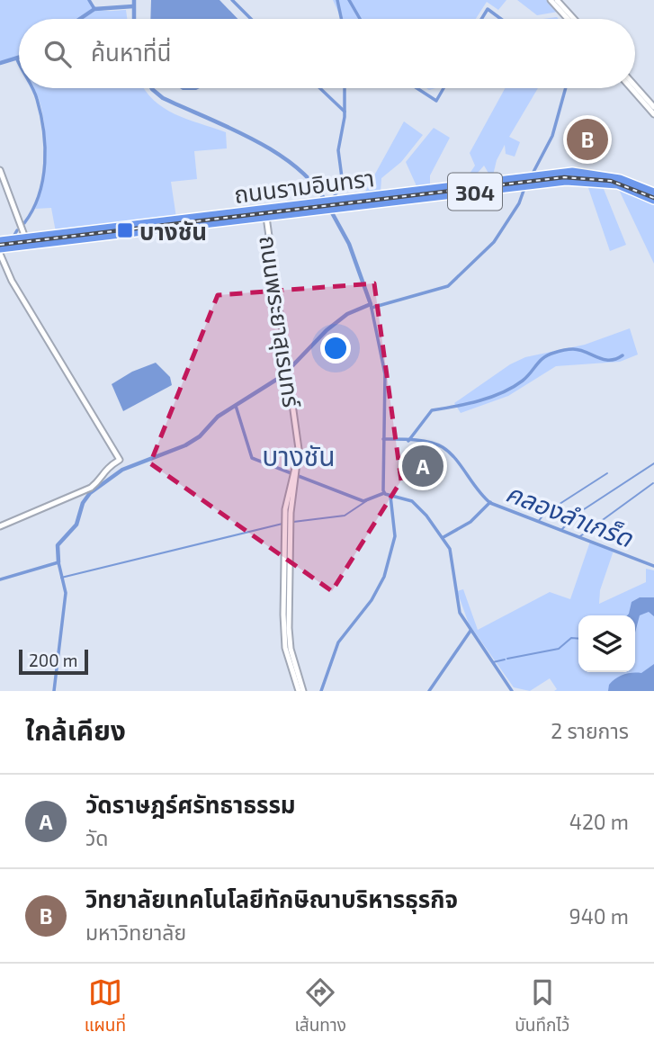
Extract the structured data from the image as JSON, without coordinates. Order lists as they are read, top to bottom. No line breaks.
{"streets":{"highway":["ถนนรามอินทรา","304"],"street":["ถนนพระยาสุเรนทร์"]},"crossings":[["ถนนรามอินทรา","ถนนพระยาสุเรนทร์"]],"districts":["บางชัน"],"water":["คลองลำเกร็ด"],"places":{"transit":["บางชัน"]},"scale_bar":"200 m","page":{"search":"ค้นหาที่นี่","pins":["B","A"],"scale":"200 m","heading":["ใกล้เคียง","2 รายการ"],"list":[{"mark":"A","name":"วัดราษฎร์ศรัทธาธรรม","note":"วัด","value":"420 m"},{"mark":"B","name":"วิทยาลัยเทคโนโลยีทักษิณาบริหารธุรกิจ","note":"มหาวิทยาลัย","value":"940 m"}],"nav":["แผนที่","เส้นทาง","บันทึกไว้"]}}
